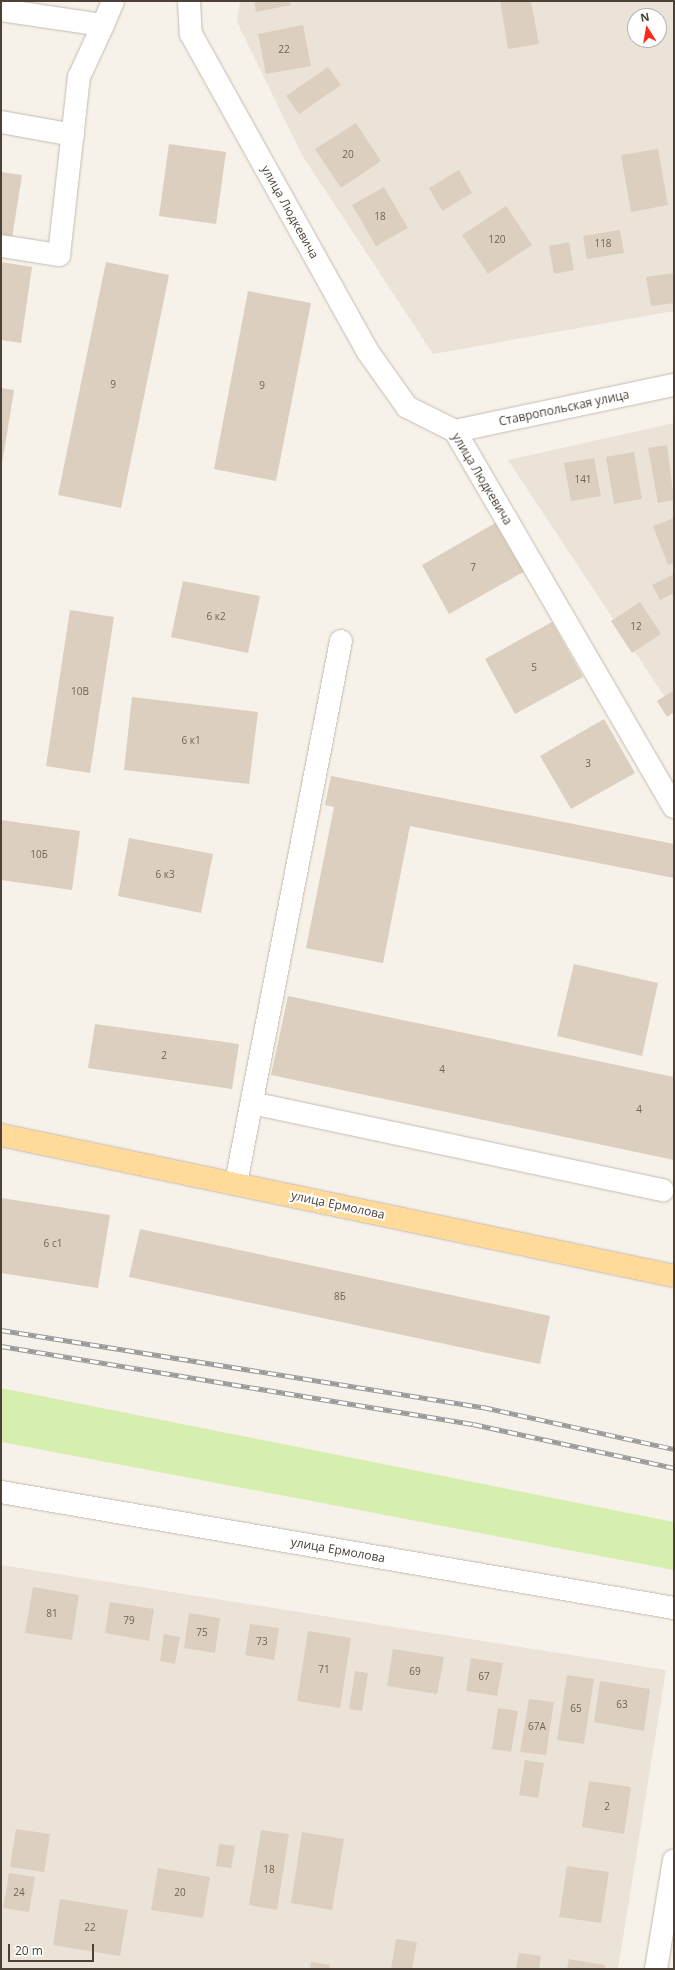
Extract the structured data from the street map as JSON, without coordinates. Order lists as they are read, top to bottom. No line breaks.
{"streets":{"main road":["улица Ермолова"],"street":["улица Людкевича","Ставропольская улица"]},"crossings":[["улица Людкевича","Ставропольская улица"]],"house_numbers":["22","20","18","120","118","9","9","141","7","6 к2","12","5","10В","6 к1","3","10Б","6 к3","2","4","4","6 с1","8Б","81","79","75","73","71","69","67","63","65","67А","2","18","24","20","22"],"scale_bar":"20 m","north":"top"}
